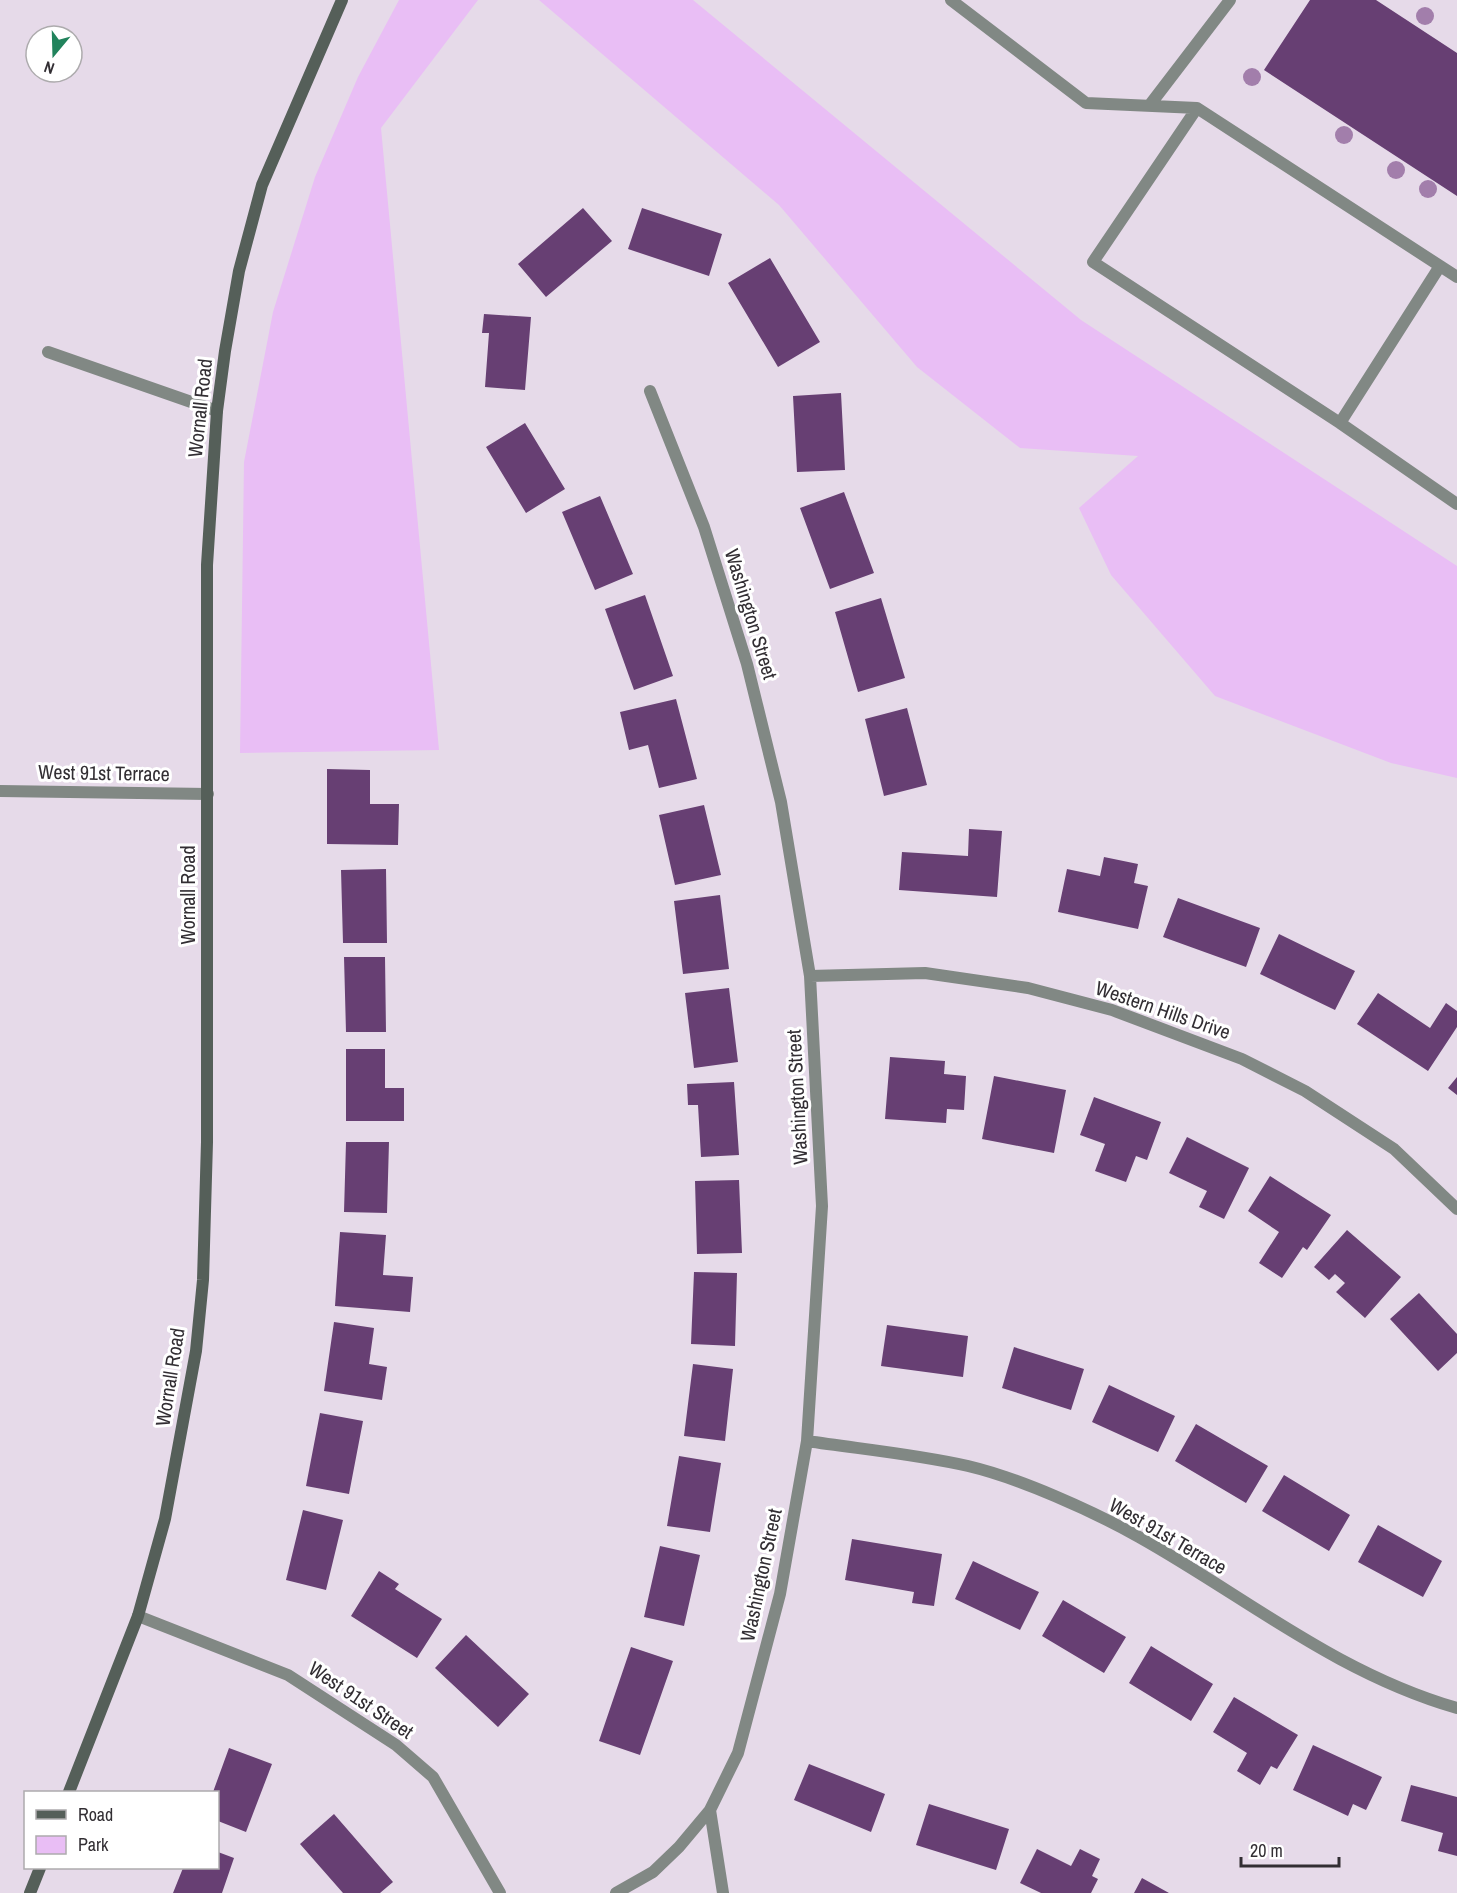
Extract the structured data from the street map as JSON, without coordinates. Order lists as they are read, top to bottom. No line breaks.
{"streets":{"main road":["Wornall Road"],"street":["Washington Street","West 91st Terrace","Western Hills Drive","West 91st Street"]},"crossings":[["Wornall Road","West 91st Terrace"],["Wornall Road","West 91st Street"],["Washington Street","West 91st Terrace"],["Washington Street","Western Hills Drive"]],"legend":["Road","Park"],"scale_bar":"20 m","north":"bottom"}
